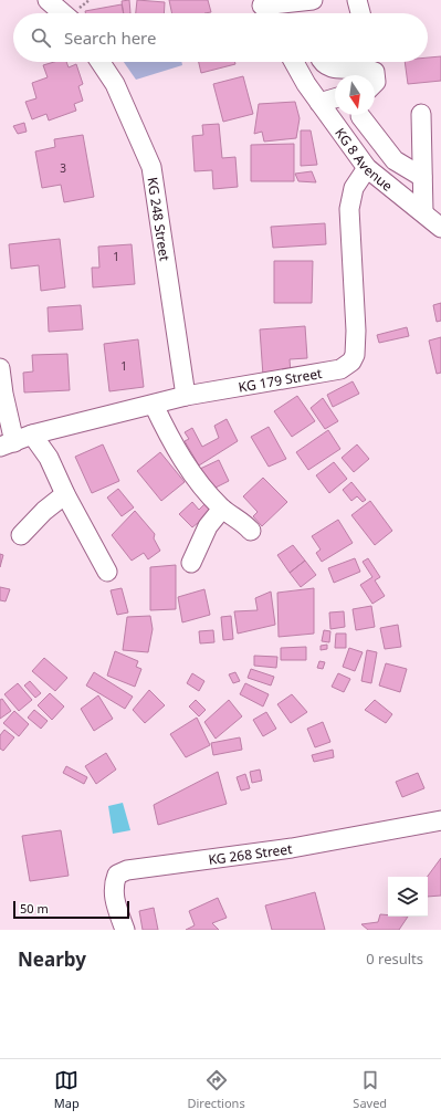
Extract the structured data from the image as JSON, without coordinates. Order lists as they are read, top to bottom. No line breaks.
{"streets":{"street":["KG 8 Avenue","KG 248 Street","KG 179 Street","KG 268 Street"]},"crossings":[["KG 8 Avenue","KG 179 Street"],["KG 248 Street","KG 179 Street"]],"house_numbers":["3","1","1"],"scale_bar":"50 m","north":"bottom","page":{"search":"Search here","scale":"50 m","heading":["Nearby","0 results"],"nav":["Map","Directions","Saved"]}}
